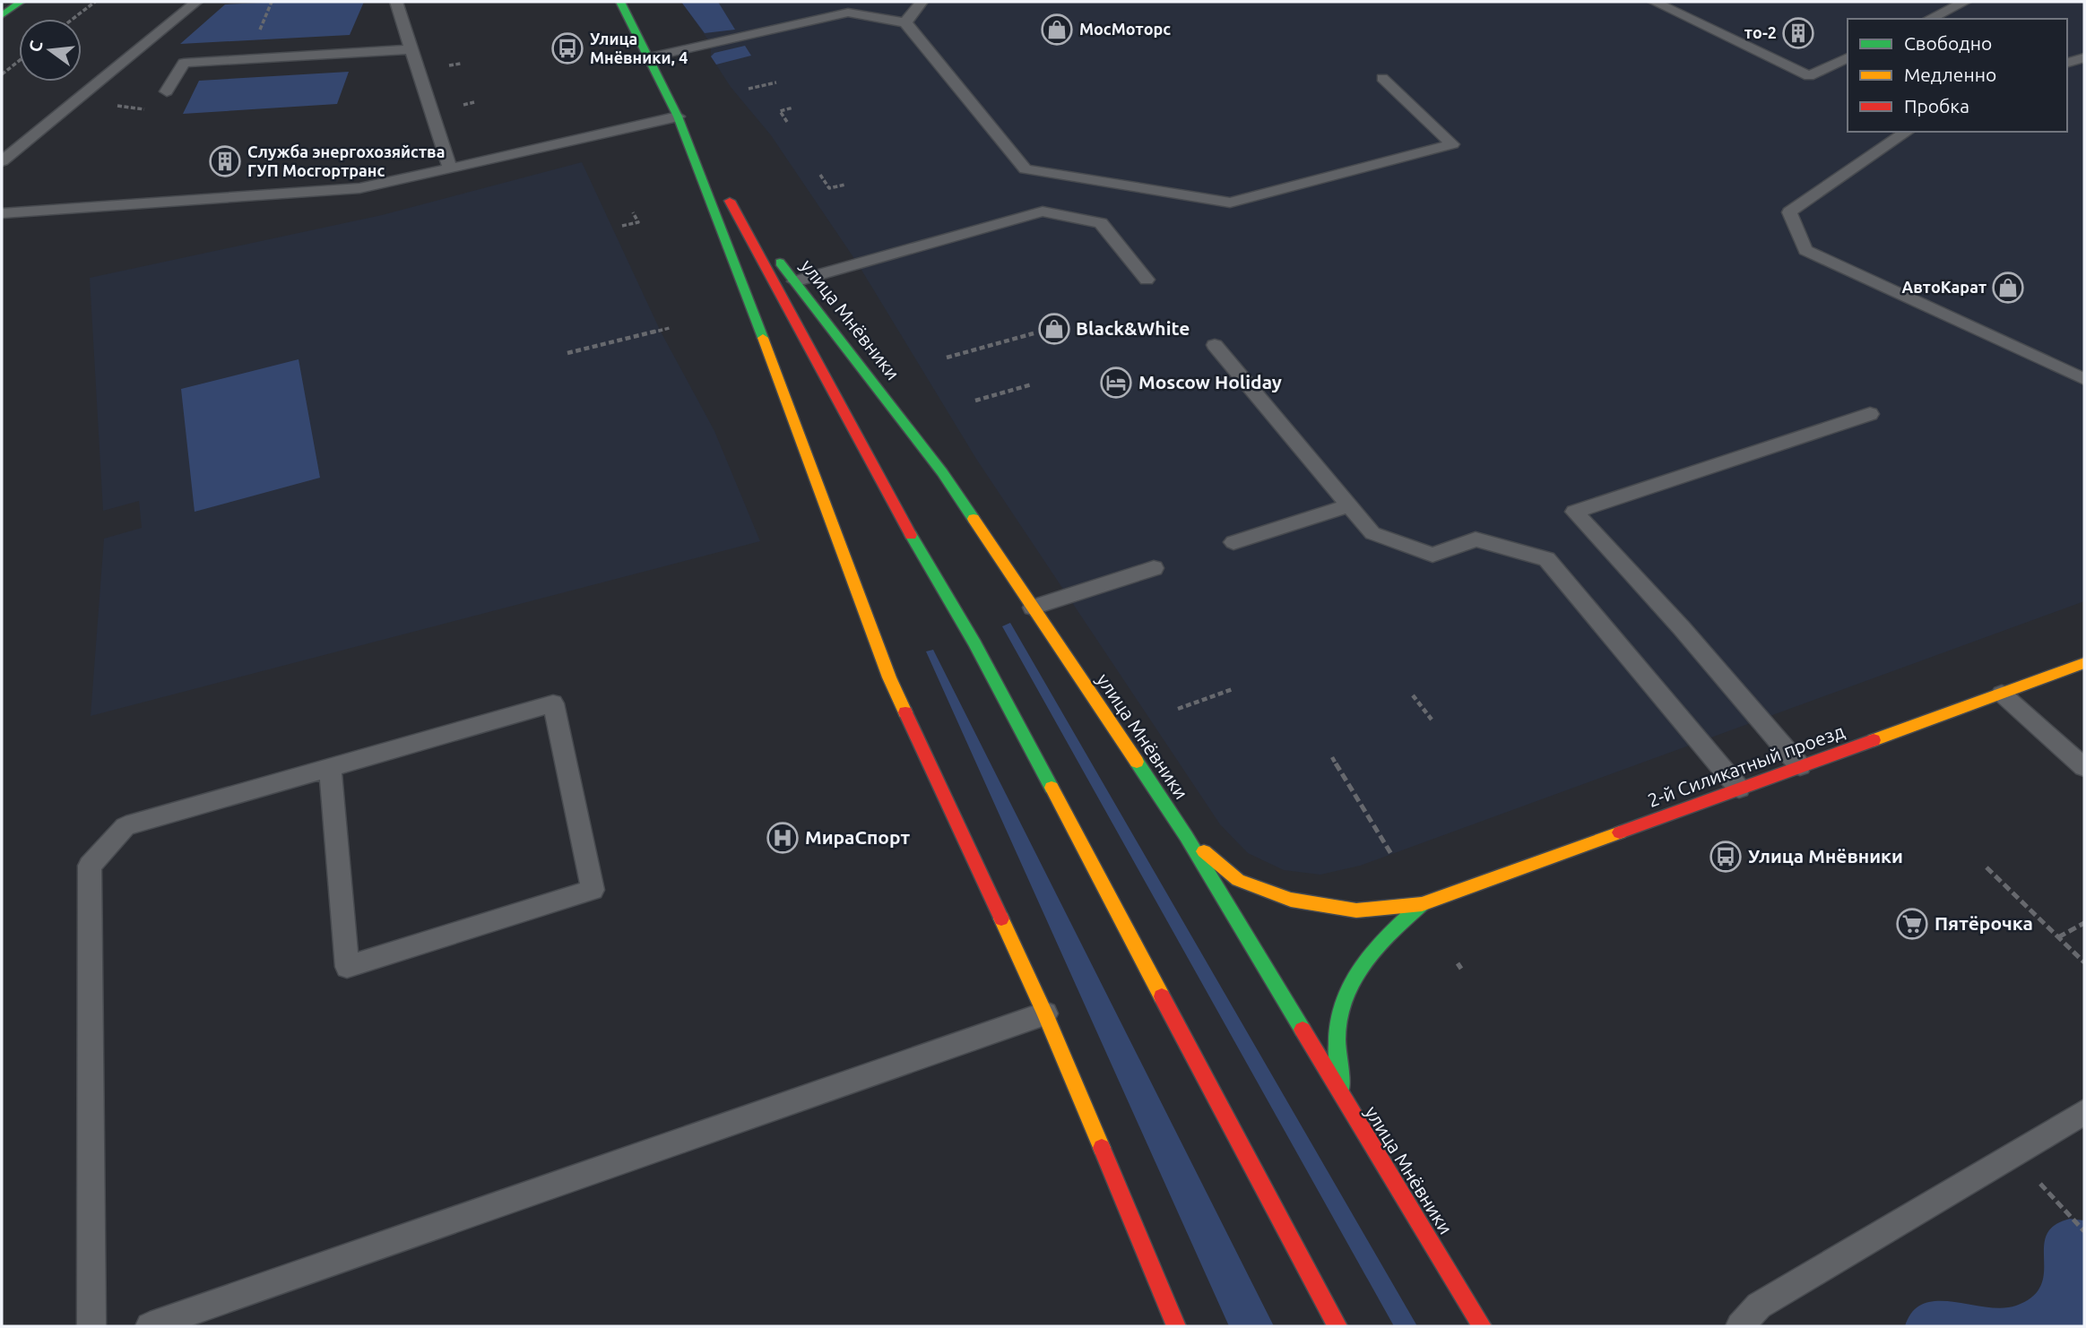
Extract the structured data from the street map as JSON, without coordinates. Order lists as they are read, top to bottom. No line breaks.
{"streets":{"main road":["улица Мнёвники","2-й Силикатный проезд"]},"crossings":[["улица Мнёвники","2-й Силикатный проезд"]],"places":{"shop":["МосМоторс","АвтоКарат","Black&White"],"building":["то-2","Служба энергохозяйства ГУП Мосгортранс"],"bus stop":["Улица Мнёвники, 4","Улица Мнёвники"],"hotel":["Moscow Holiday"],"hospital":["МираСпорт"],"supermarket":["Пятёрочка"]},"legend":["Свободно","Медленно","Пробка"],"north":"left"}
